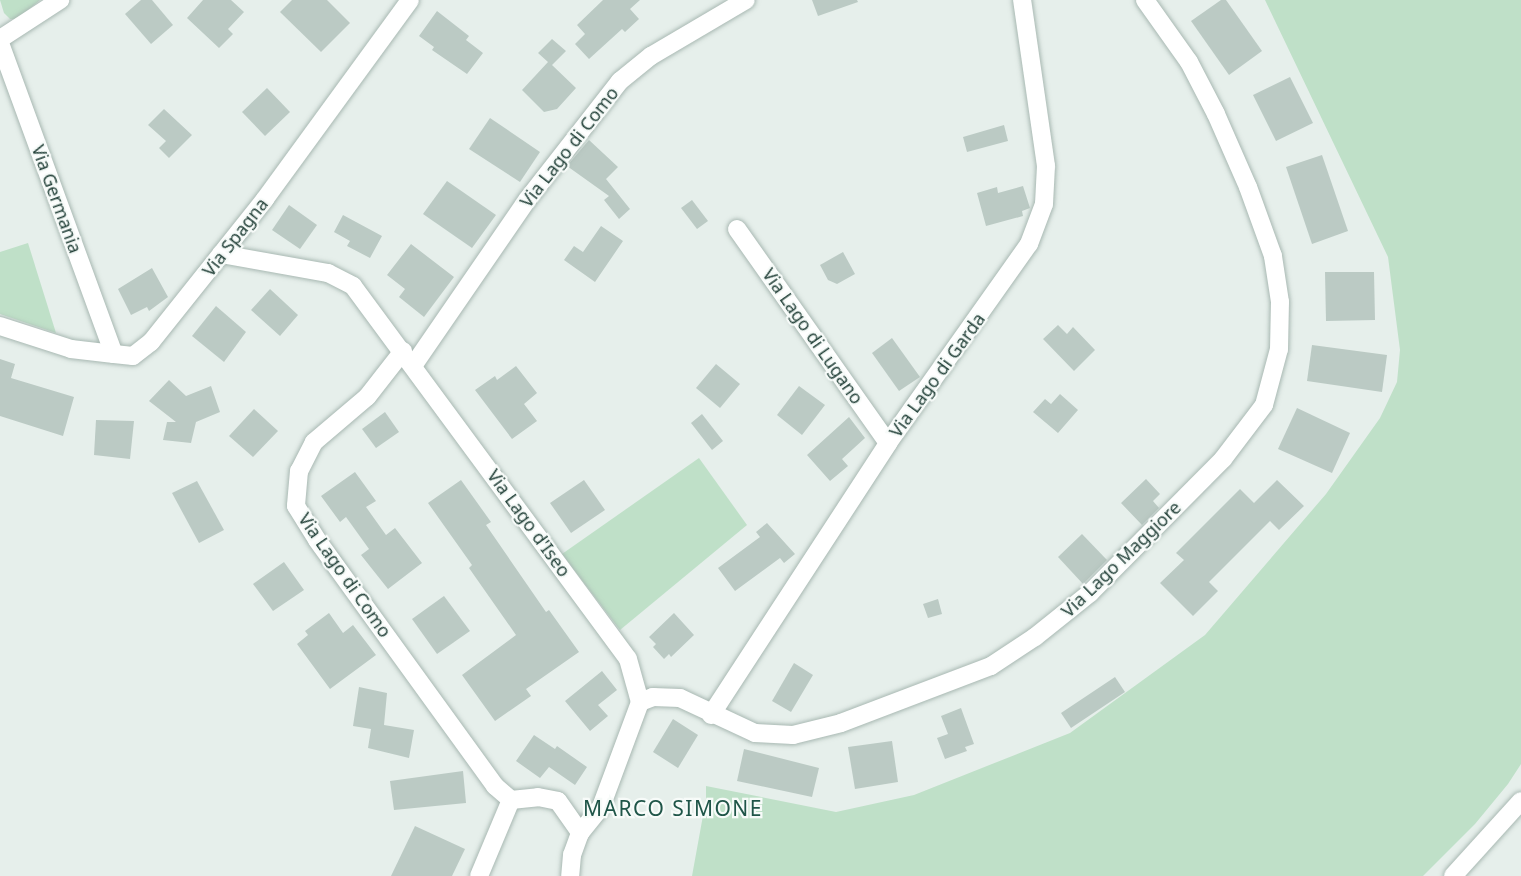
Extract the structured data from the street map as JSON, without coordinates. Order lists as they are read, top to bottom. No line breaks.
{"streets":{"street":["Via Lago di Como","Via Germania","Via Spagna","Via Lago di Lugano","Via Lago di Garda","Via Lago d'Iseo","Via Lago Maggiore"]},"crossings":[["Via Lago di Como","Via Lago d'Iseo"],["Via Germania","Via Spagna"],["Via Spagna","Via Lago d'Iseo"],["Via Lago di Lugano","Via Lago di Garda"],["Via Lago di Garda","Via Lago Maggiore"],["Via Lago d'Iseo","Via Lago Maggiore"]],"districts":["MARCO SIMONE"]}
